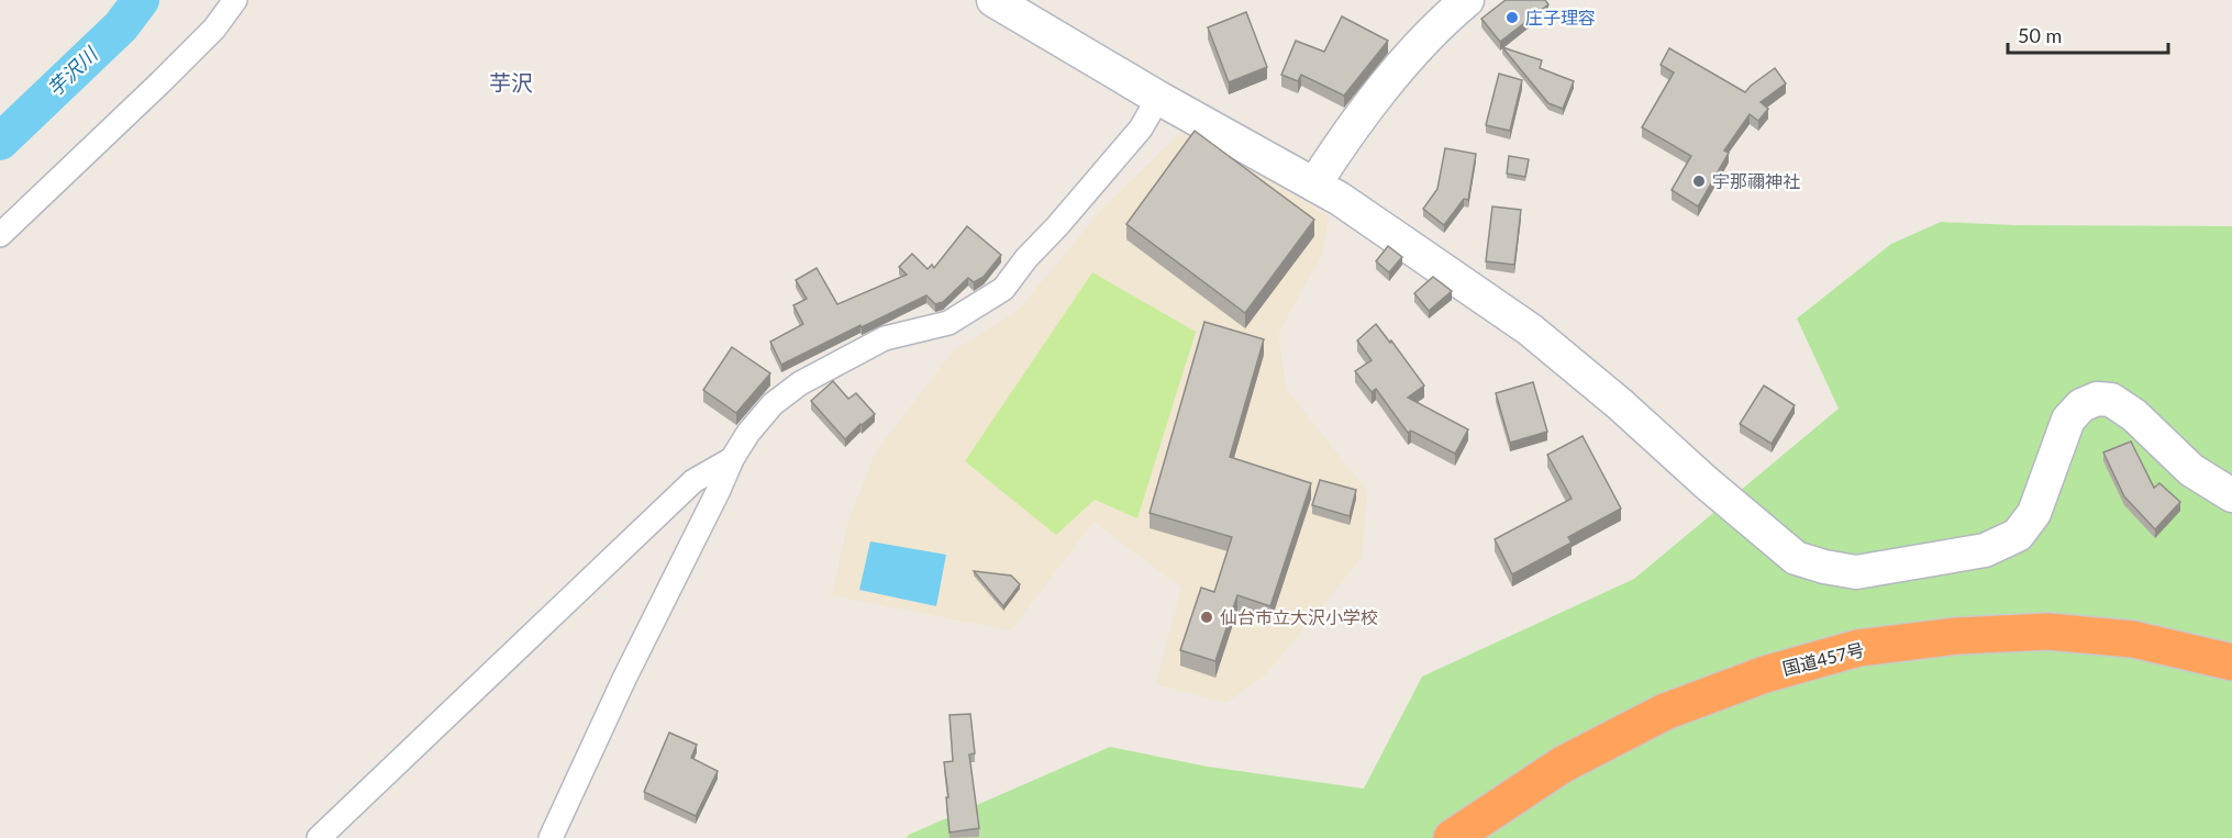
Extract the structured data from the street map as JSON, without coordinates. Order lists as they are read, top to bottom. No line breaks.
{"streets":{"highway":["国道457号"]},"districts":["芋沢"],"water":["芋沢川"],"places":["庄子理容","宇那禰神社","仙台市立大沢小学校"],"scale_bar":"50 m"}
